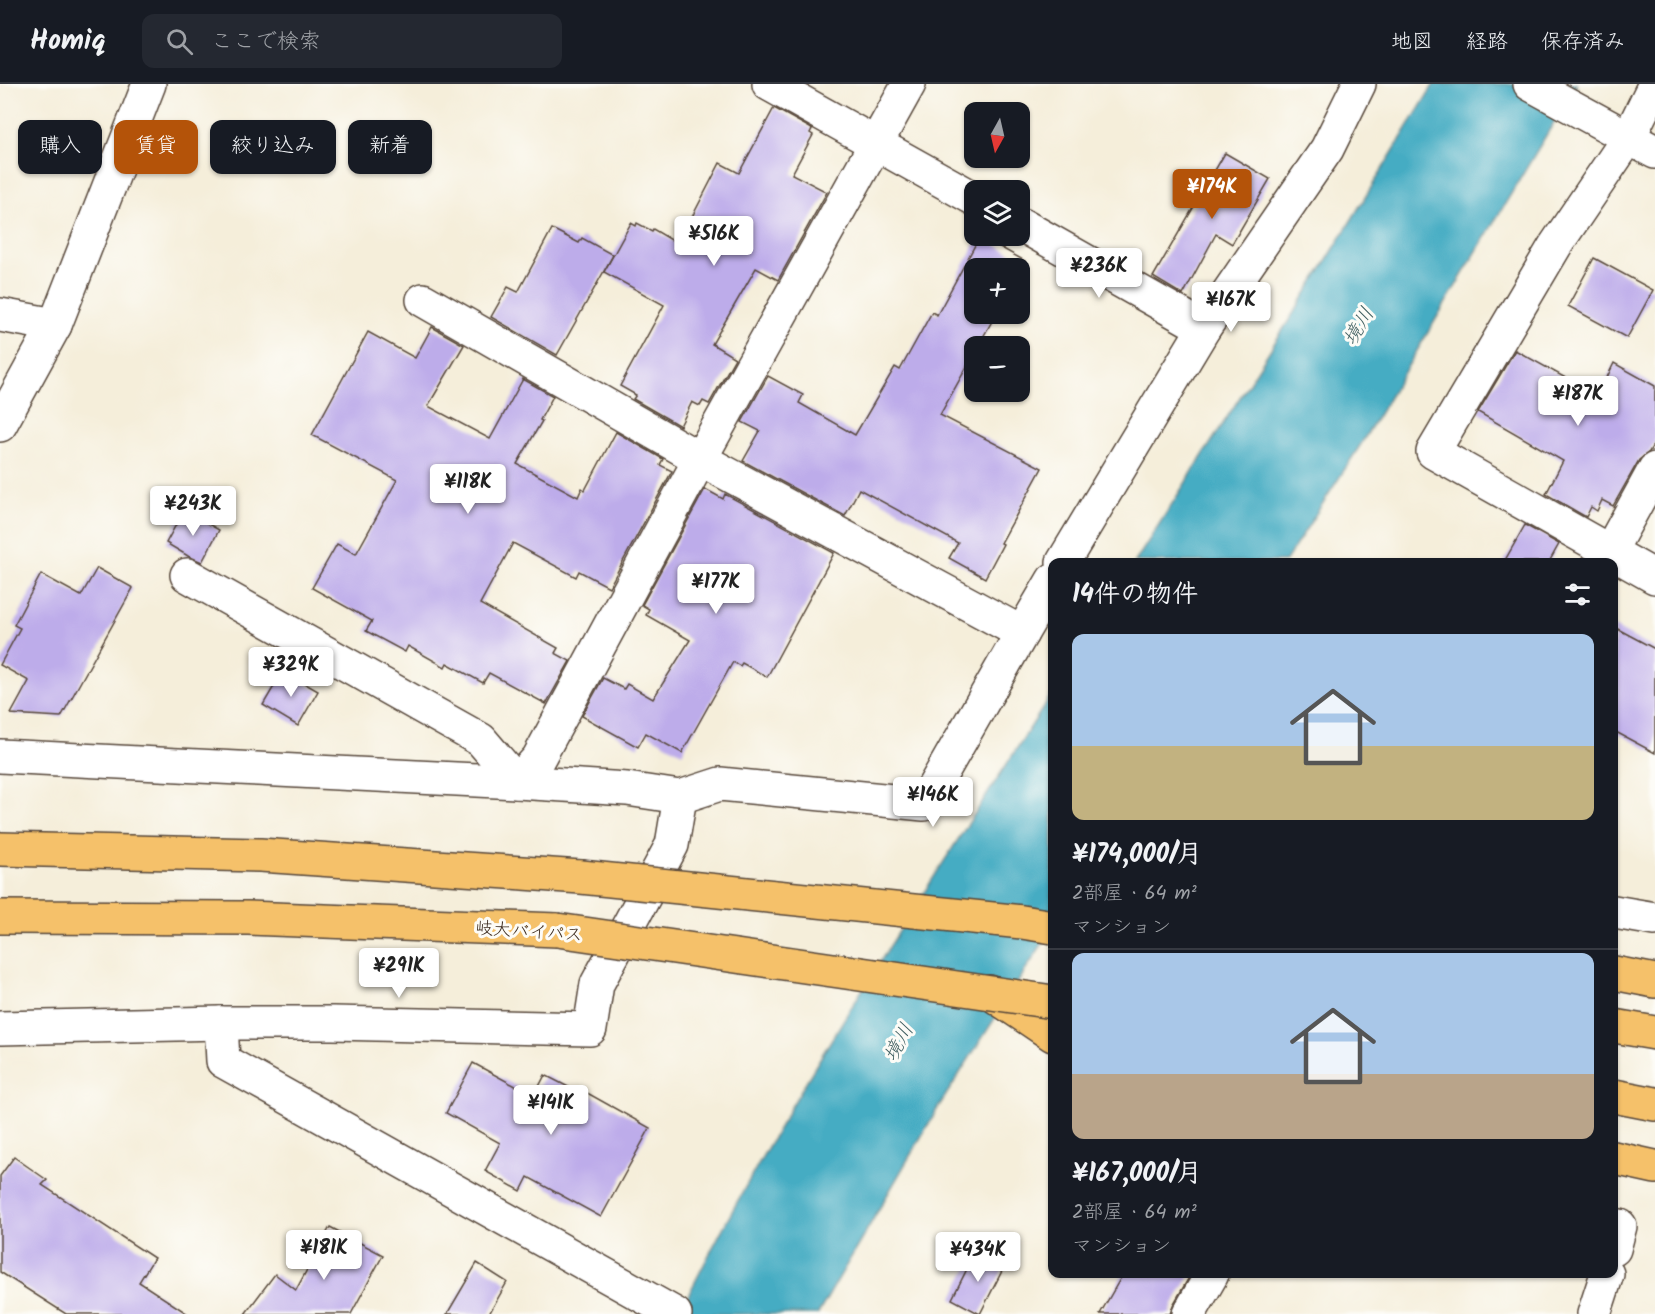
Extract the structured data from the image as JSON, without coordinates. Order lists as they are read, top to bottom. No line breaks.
{"streets":{"highway":["岐大バイパス"]},"water":["境川"],"north":"bottom","page":{"header":"Homiq","search":"ここで検索","nav":["地図","経路","保存済み"],"map_buttons":["+","−"],"chip":["購入","賃貸","絞り込み","新着"],"price":["¥174K","¥516K","¥236K","¥167K","¥187K","¥118K","¥243K","¥177K","¥329K","¥146K","¥291K","¥141K","¥181K","¥434K"],"heading":"14件の物件","list":[{"name":"¥174,000/月","note":"2部屋 · 64 m² · マンション"},{"name":"¥167,000/月","note":"2部屋 · 64 m² · マンション"}]}}
